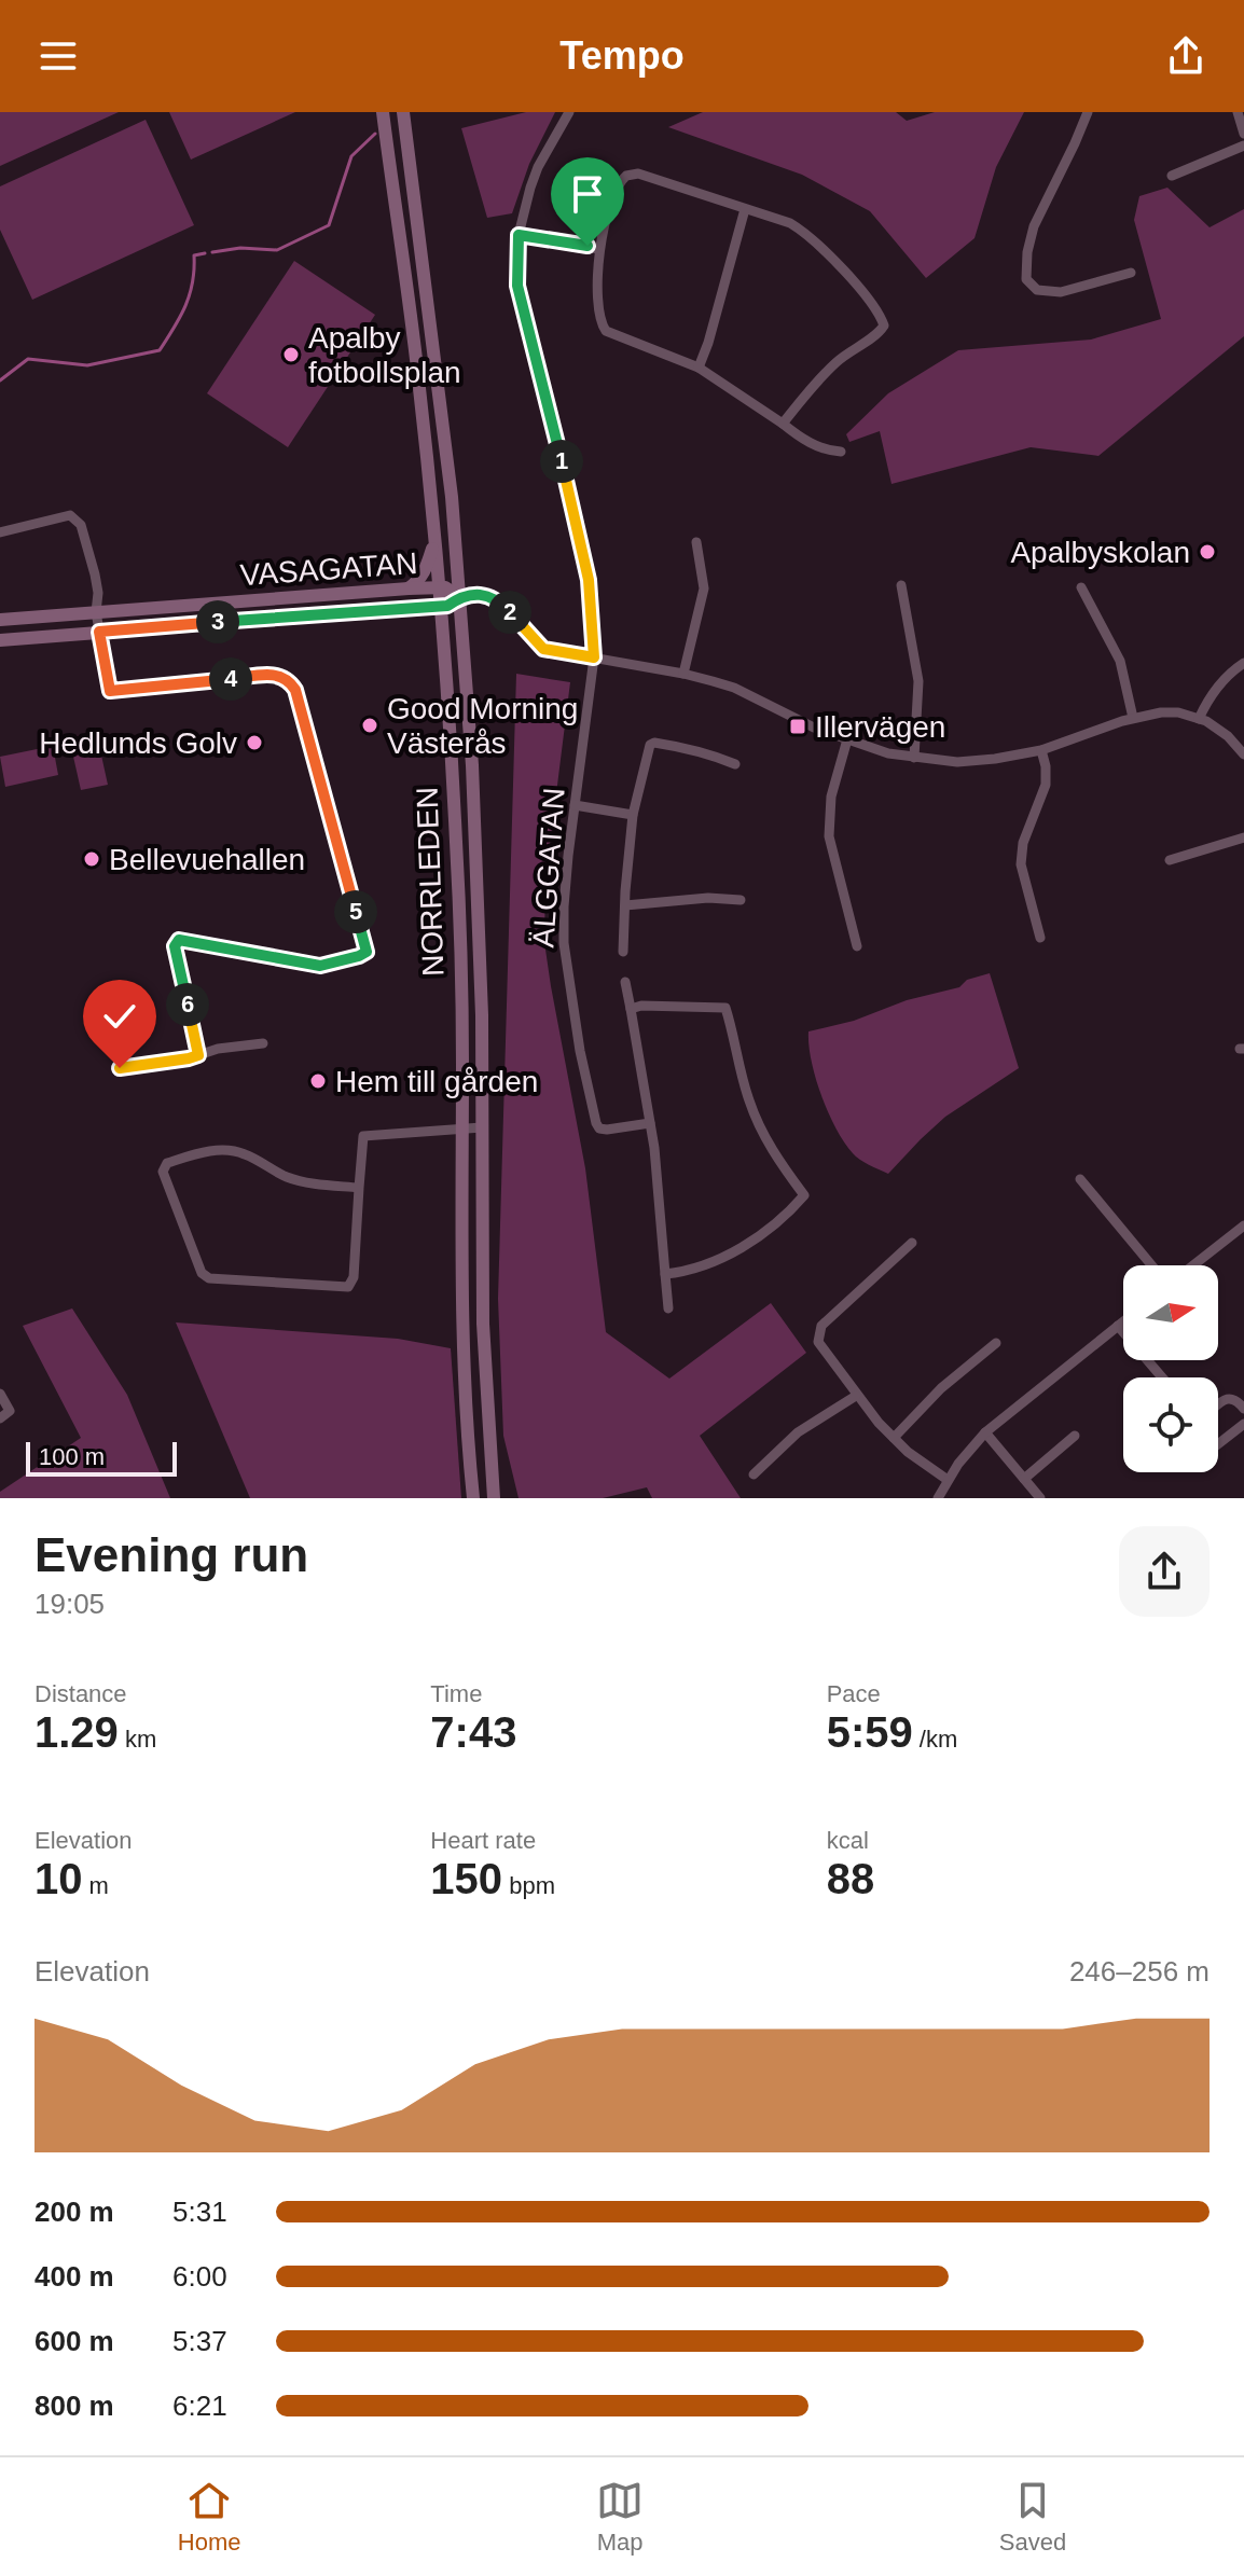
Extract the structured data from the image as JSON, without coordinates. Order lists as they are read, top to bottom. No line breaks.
{"streets":{"main road":["VASAGATAN","NORRLEDEN"],"street":["ÄLGGATAN"]},"crossings":[["VASAGATAN","NORRLEDEN"]],"places":{"other":["Apalby fotbollsplan","Apalbyskolan","Good Morning Västerås","Hedlunds Golv","Bellevuehallen","Hem till gården"],"transit":["Illervägen"]},"scale_bar":"100 m","north":"right","page":{"header":"Tempo","pins":["1","2","3","4","5","6"],"scale":"100 m","heading":["Evening run","19:05"],"stats":[["Distance","1.29 km"],["Time","7:43"],["Pace","5:59 /km"],["Elevation","10 m"],["Heart rate","150 bpm"],["kcal","88"]],"chart":["Elevation","246–256 m"],"list":[{"name":"200 m","note":"5:31"},{"name":"400 m","note":"6:00"},{"name":"600 m","note":"5:37"},{"name":"800 m","note":"6:21"}],"tabs":["Home","Map","Saved"]}}
